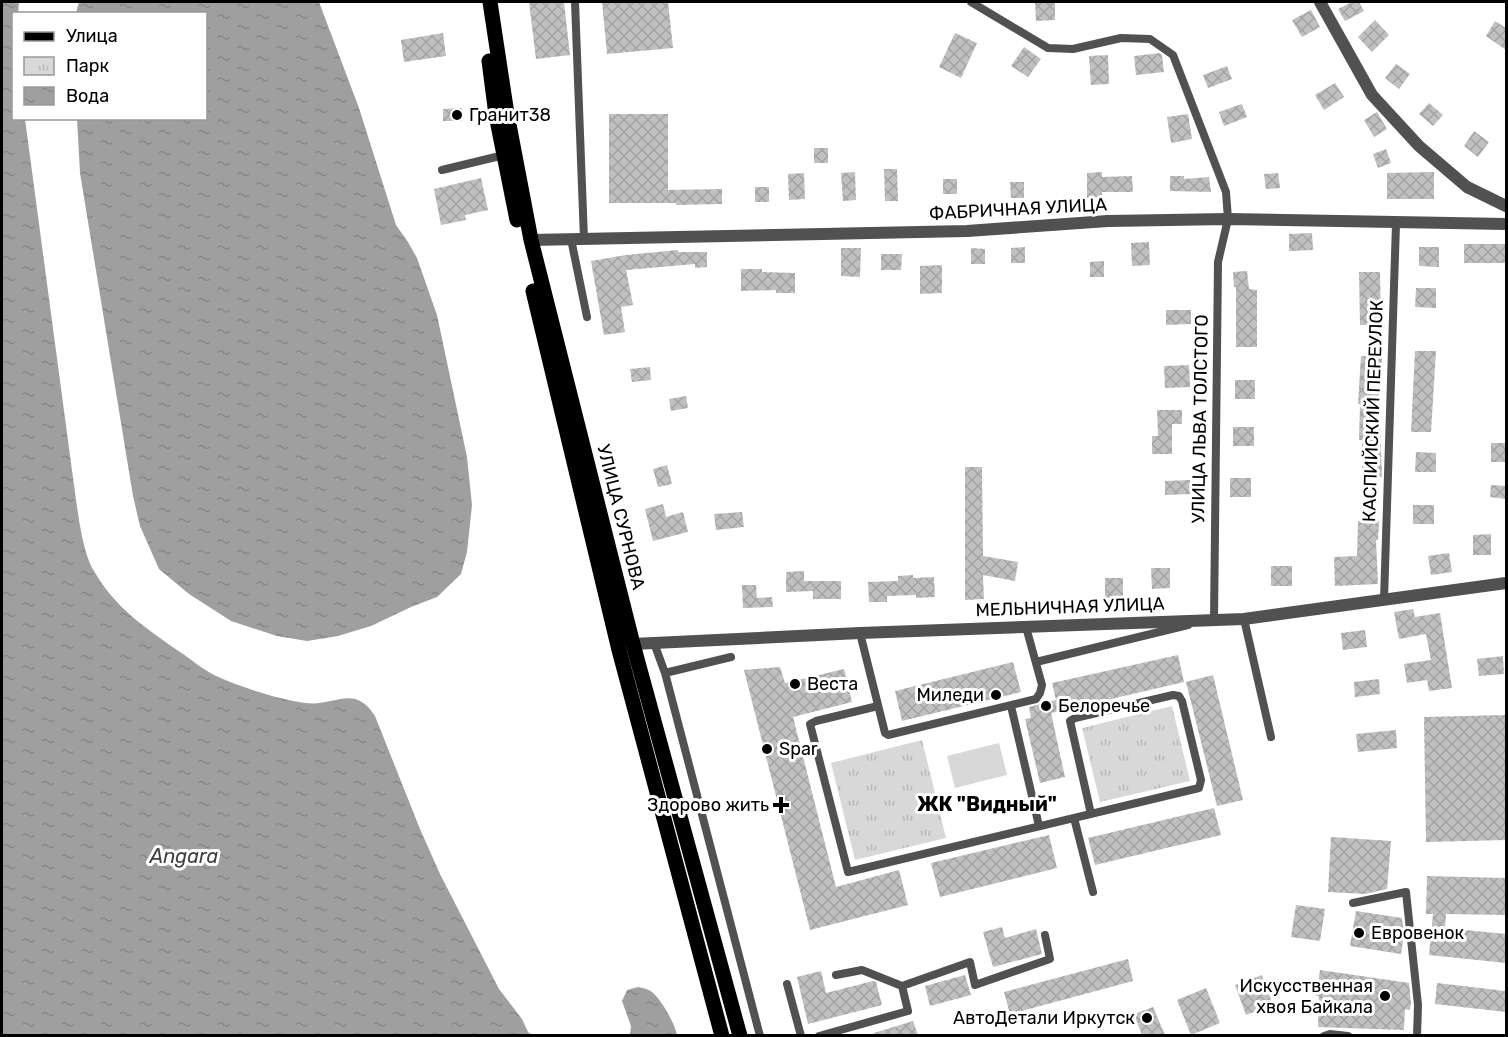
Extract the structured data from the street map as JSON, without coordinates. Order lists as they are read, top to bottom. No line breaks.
{"streets":{"main road":["УЛИЦА СУРНОВА"],"street":["ФАБРИЧНАЯ УЛИЦА","МЕЛЬНИЧНАЯ УЛИЦА"],"lane":["КАСПИЙСКИЙ ПЕРЕУЛОК","УЛИЦА ЛЬВА ТОЛСТОГО"]},"crossings":[["ФАБРИЧНАЯ УЛИЦА","КАСПИЙСКИЙ ПЕРЕУЛОК"],["ФАБРИЧНАЯ УЛИЦА","УЛИЦА ЛЬВА ТОЛСТОГО"],["ФАБРИЧНАЯ УЛИЦА","УЛИЦА СУРНОВА"],["КАСПИЙСКИЙ ПЕРЕУЛОК","МЕЛЬНИЧНАЯ УЛИЦА"],["УЛИЦА ЛЬВА ТОЛСТОГО","МЕЛЬНИЧНАЯ УЛИЦА"],["УЛИЦА СУРНОВА","МЕЛЬНИЧНАЯ УЛИЦА"]],"districts":["ЖК \"Видный\""],"water":["Angara"],"places":{"other":["Гранит38","Веста","Миледи","Белоречье","Spar","Евровенок","Искусственная хвоя Байкала","АвтоДетали Иркутск"],"health":["Здорово жить"]},"legend":["Улица","Парк","Вода"]}
